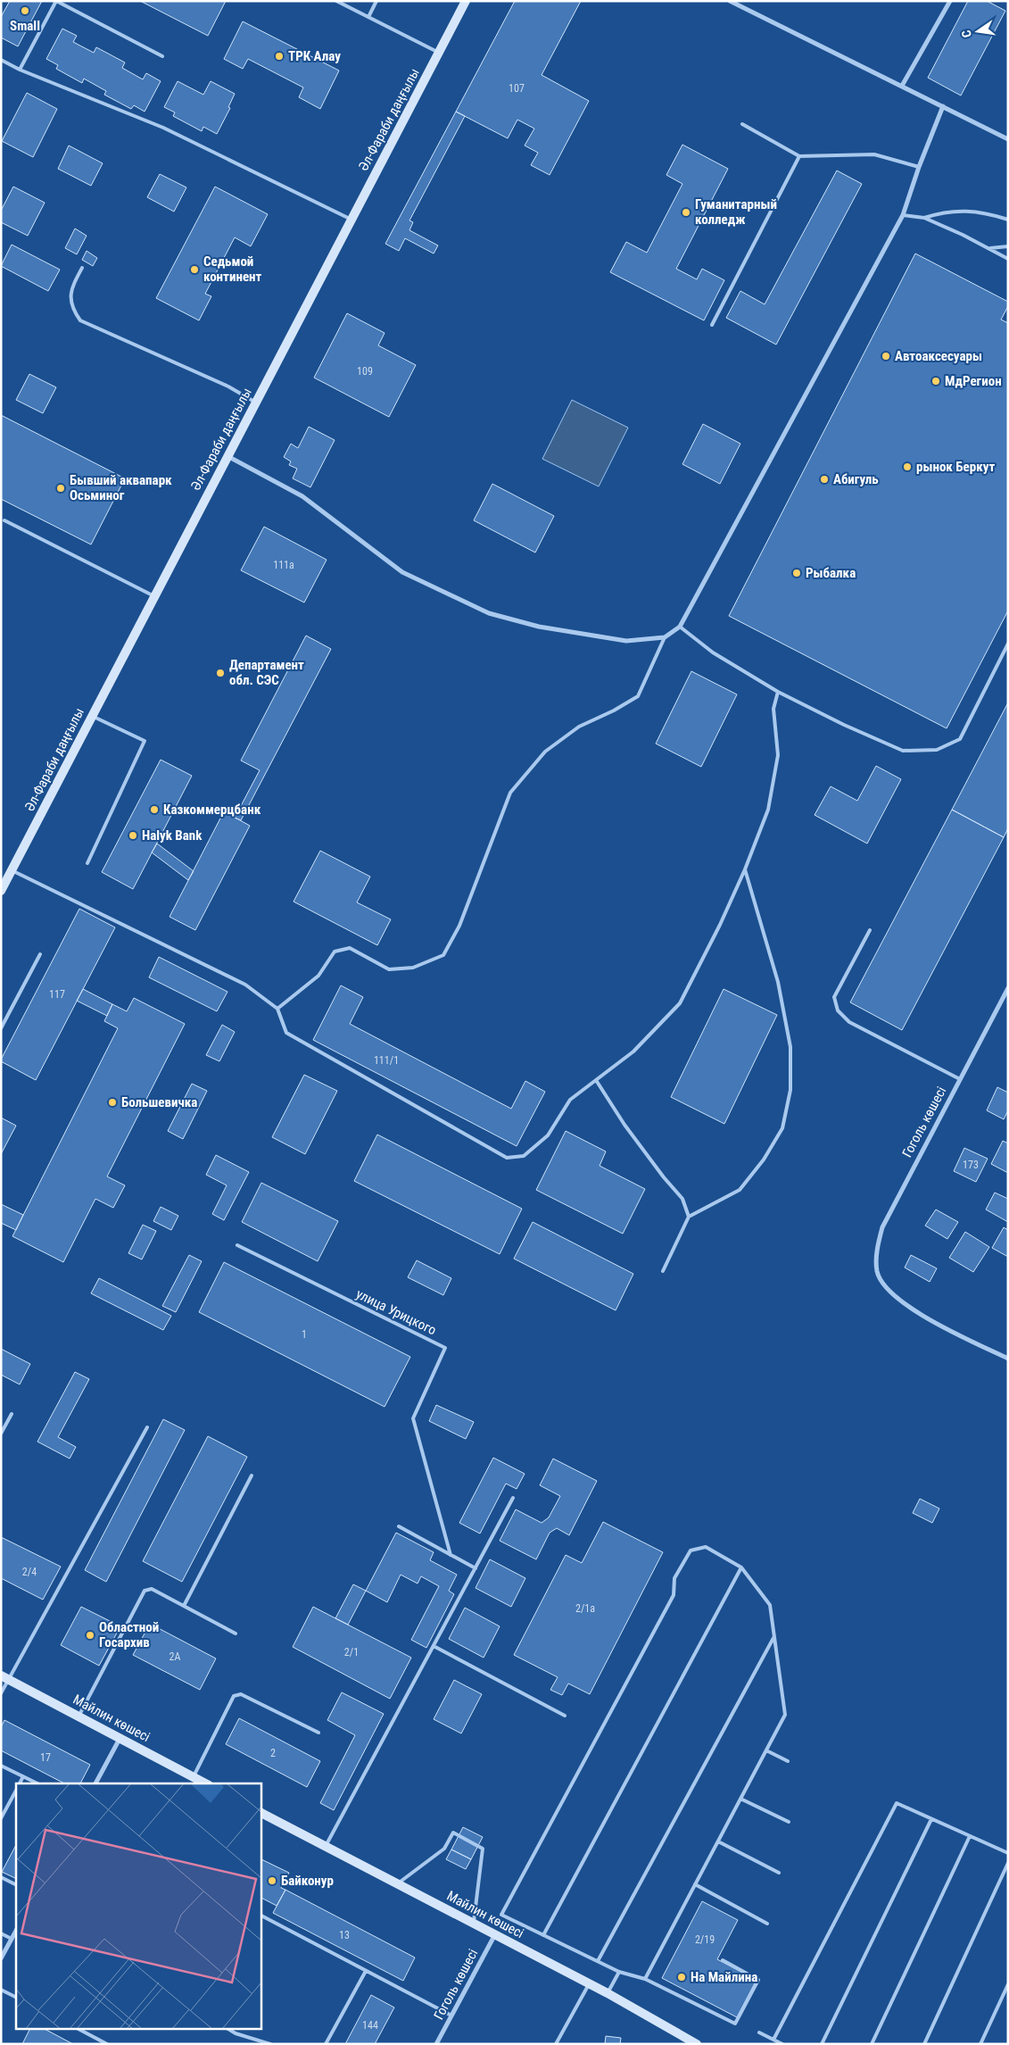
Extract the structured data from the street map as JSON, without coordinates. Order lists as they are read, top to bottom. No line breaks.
{"streets":{"main road":["Әл-Фараби даңғылы","Майлин көшесі"],"street":["Гоголь көшесі"],"lane":["улица Урицкого"]},"crossings":[["Гоголь көшесі","Майлин көшесі"]],"places":["Small","ТРК Алау","Гуманитарный колледж","Седьмой континент","Автоаксесуары","МдРегион","рынок Беркут","Абигуль","Бывший аквапарк Осьминог","Рыбалка","Департамент обл. СЭС","Казкоммерцбанк","Halyk Bank","Большевичка","Областной Госархив","Байконур","На Майлина"],"house_numbers":["107","109","111а","117","111/1","173","1","2/4","2/1а","2/1","2А","2","17","13","2/19","144"],"north":"left"}
